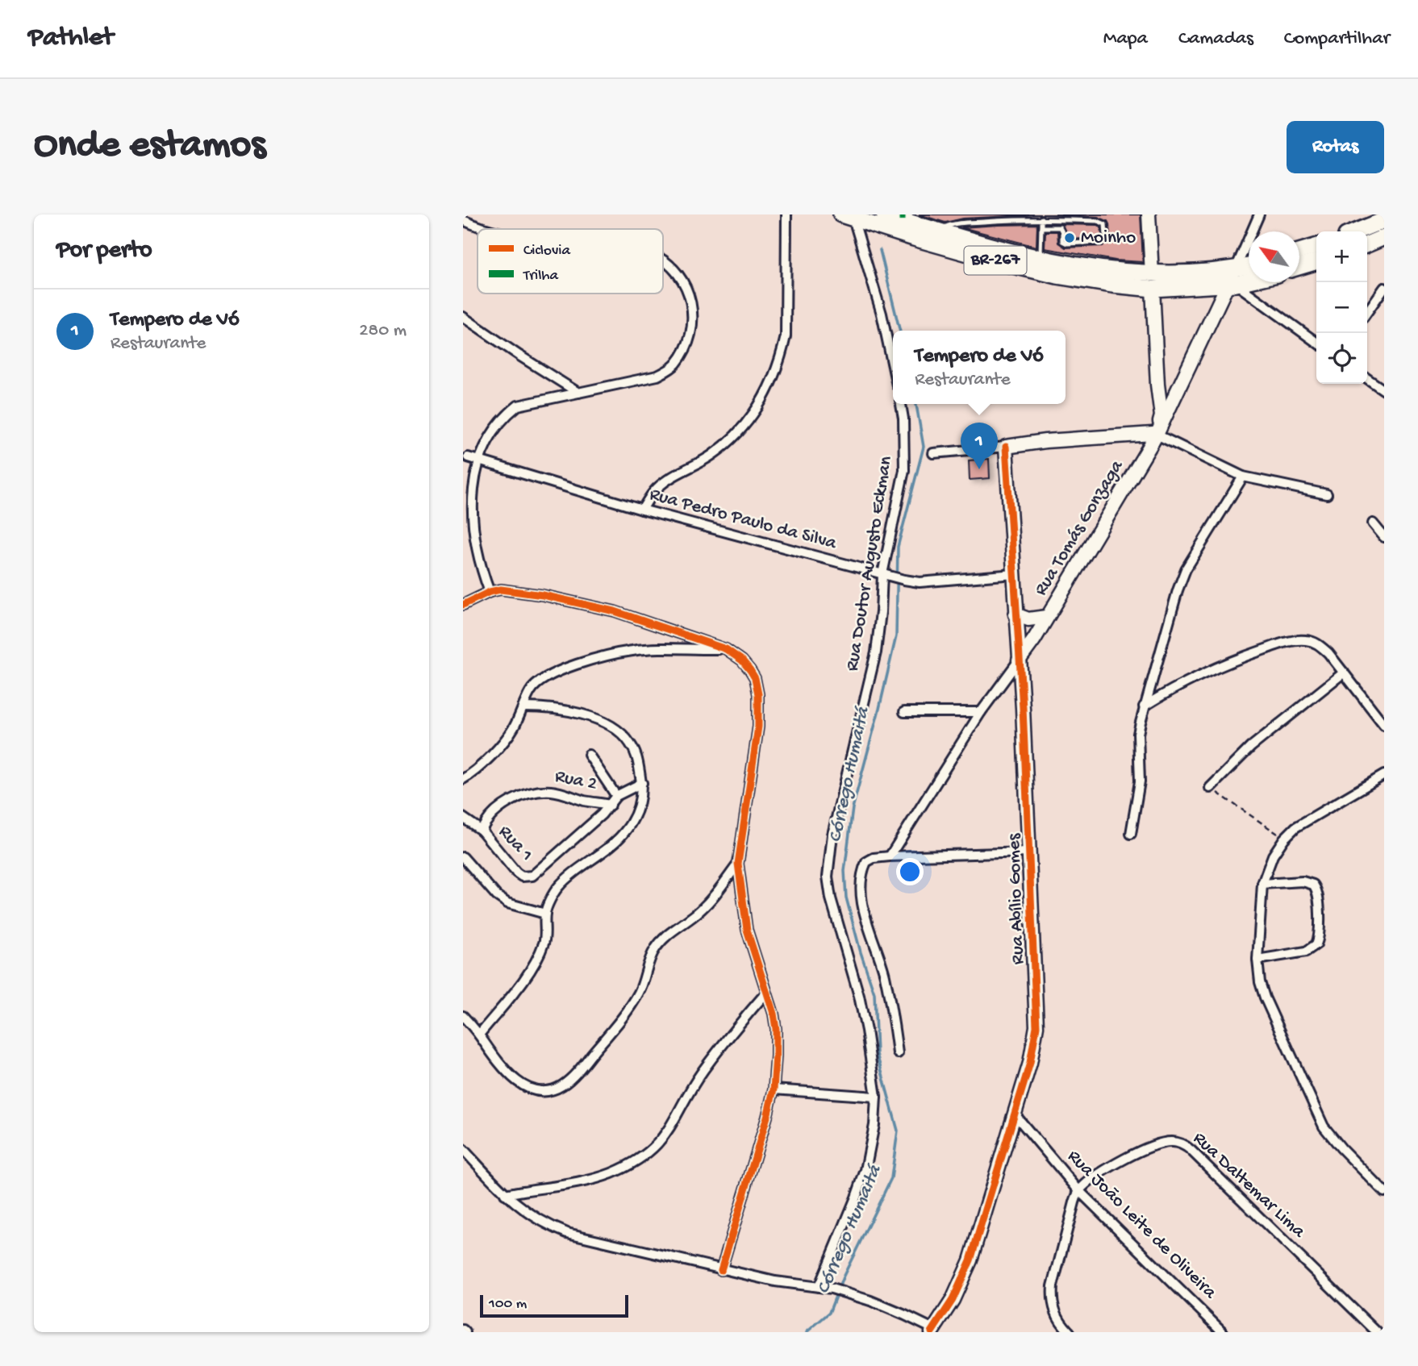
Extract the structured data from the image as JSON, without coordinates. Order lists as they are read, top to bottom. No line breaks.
{"streets":{"highway":["BR-267"],"street":["Rua Pedro Paulo da Silva","Rua Tomás Gonzaga","Rua Doutor Augusto Eckman","Rua 2","Rua 1","Rua Abílio Gomes","Rua Daltemar Lima","Rua João Leite de Oliveira"]},"crossings":[["BR-267","Rua Tomás Gonzaga"],["Rua Pedro Paulo da Silva","Rua Doutor Augusto Eckman"],["Rua Pedro Paulo da Silva","Rua Abílio Gomes"],["Rua Tomás Gonzaga","Rua Abílio Gomes"],["Rua 2","Rua 1"],["Rua Abílio Gomes","Rua João Leite de Oliveira"],["Rua Daltemar Lima","Rua João Leite de Oliveira"]],"water":["Córrego Humaitá"],"places":["Moinho"],"legend":["Ciclovia","Trilha"],"scale_bar":"100 m","north":"top left","page":{"header":"Pathlet","nav":["Mapa","Camadas","Compartilhar"],"buttons":"Rotas","title":"Onde estamos","heading":"Por perto","map_buttons":["+","−"],"list":[{"mark":"1","name":"Tempero de Vó","note":"Restaurante","value":"280 m"}],"popup":["Tempero de Vó","Restaurante"],"pins":"1","scale":"100 m"}}
